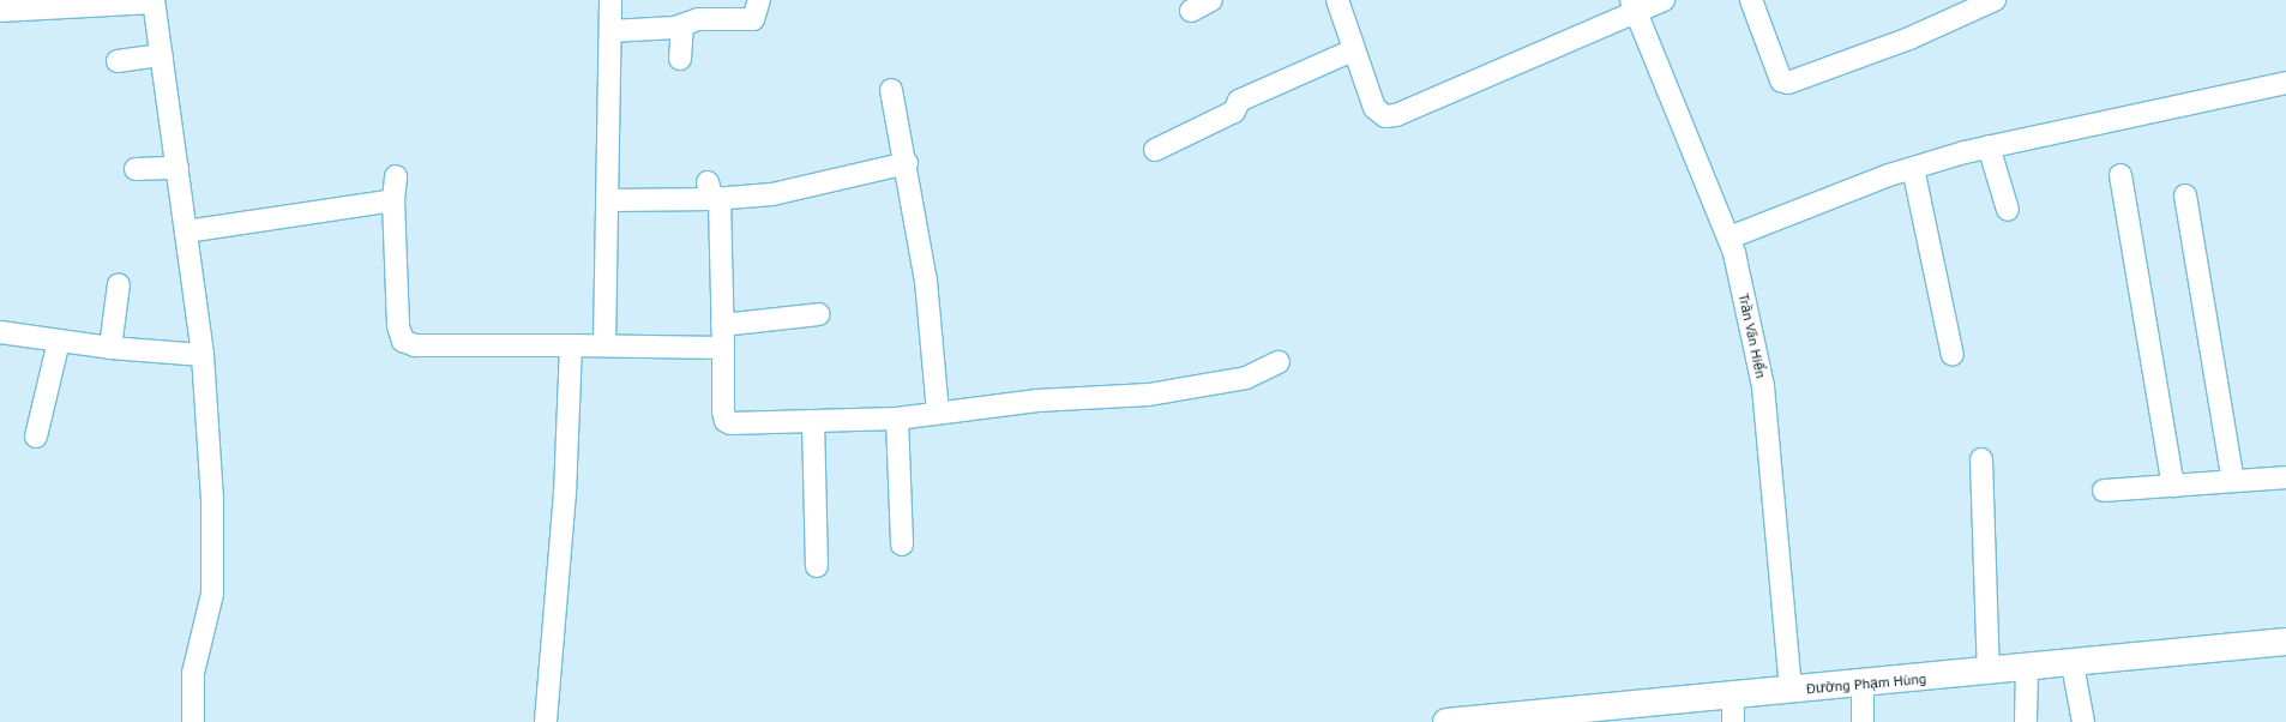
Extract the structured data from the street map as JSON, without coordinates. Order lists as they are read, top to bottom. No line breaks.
{"streets":{"main road":["Đường Phạm Hùng"],"street":["Trần Văn Hiển"]},"crossings":[["Trần Văn Hiển","Đường Phạm Hùng"]]}
